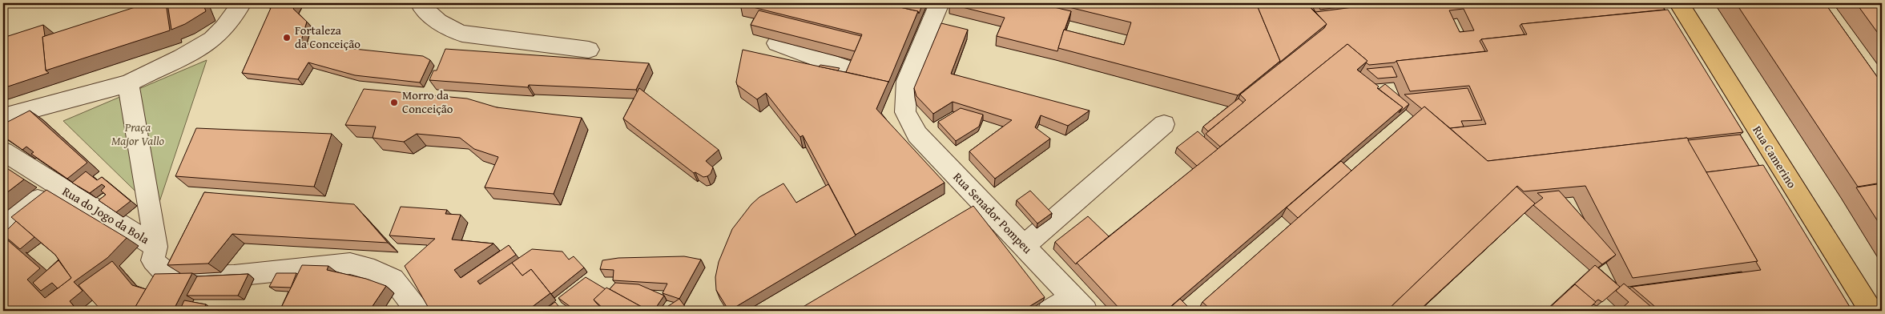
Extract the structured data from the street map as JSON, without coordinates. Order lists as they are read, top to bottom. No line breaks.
{"streets":{"main road":["Rua Camerino"],"street":["Rua Senador Pompeu","Rua do Jogo da Bola"]},"parks":["Praça Major Vallo"],"places":["Fortaleza da Conceição","Morro da Conceição"]}
